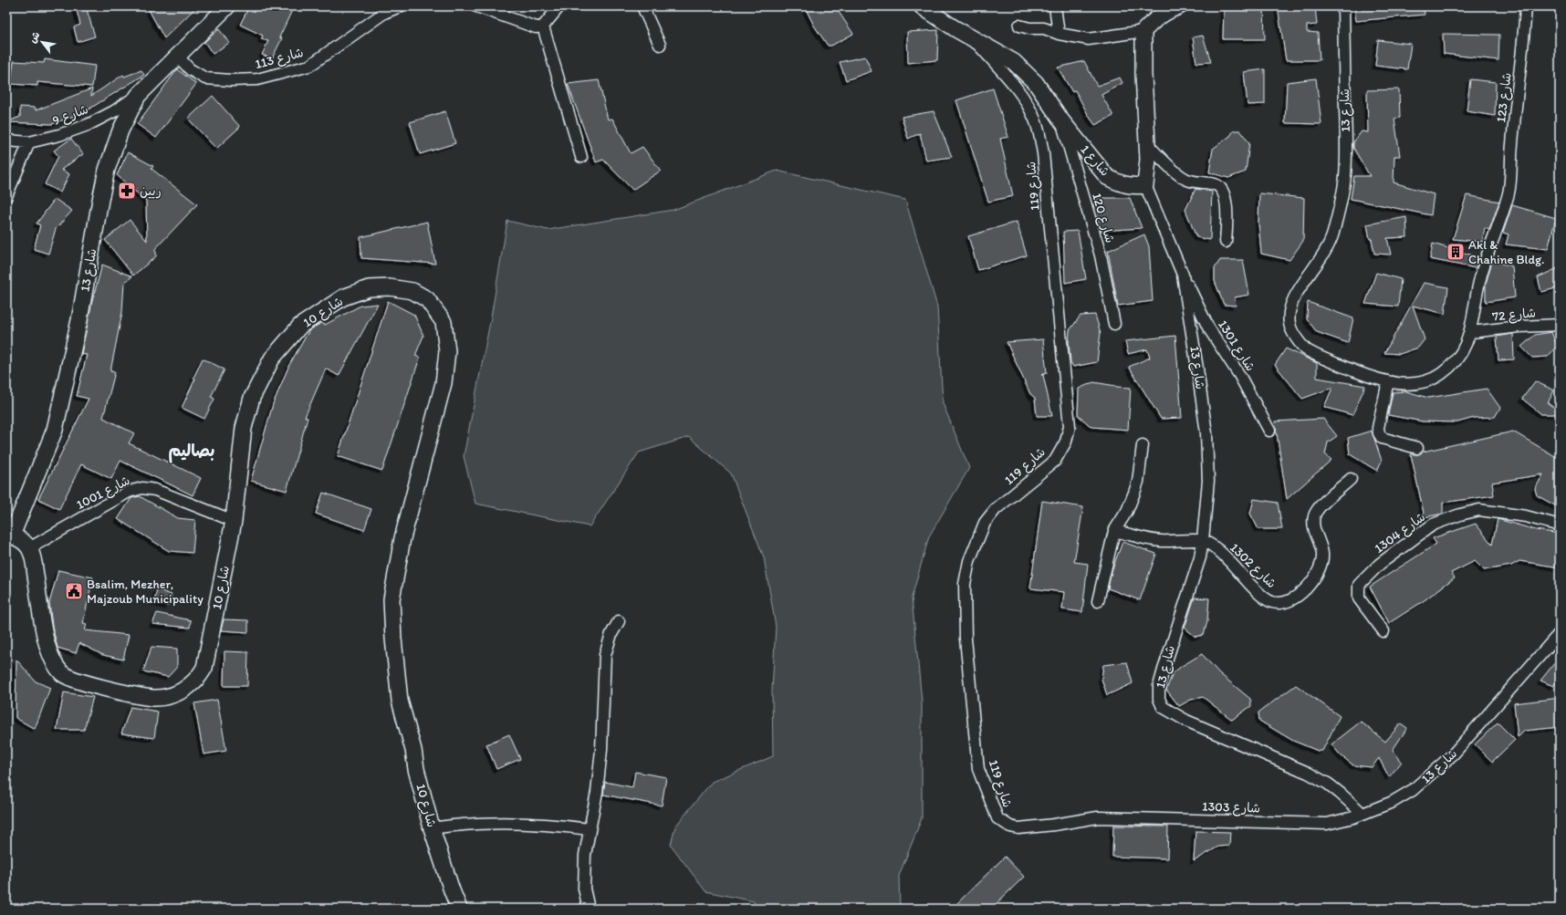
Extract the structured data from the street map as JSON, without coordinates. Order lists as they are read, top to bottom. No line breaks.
{"streets":{"main road":["شارع 13","شارع 1","شارع 10"],"street":["شارع 113","شارع 123","شارع 9","شارع 119","شارع 120","شارع 72","شارع 1301","شارع 1001","شارع 1304","شارع 1302","شارع 1303"]},"crossings":[["شارع 113","شارع 13"],["شارع 123","شارع 13"],["شارع 123","شارع 72"],["شارع 13","شارع 9"],["شارع 13","شارع 1"],["شارع 13","شارع 72"],["شارع 13","شارع 1301"],["شارع 13","شارع 1302"],["شارع 13","شارع 1303"],["شارع 1","شارع 119"],["شارع 1","شارع 120"],["شارع 119","شارع 1303"],["شارع 10","شارع 1001"]],"districts":["بصاليم"],"places":{"pharmacy":["ريين"],"building":["Akl & Chahine Bldg."],"public building":["Bsalim, Mezher, Majzoub Municipality"]},"north":"top left"}
